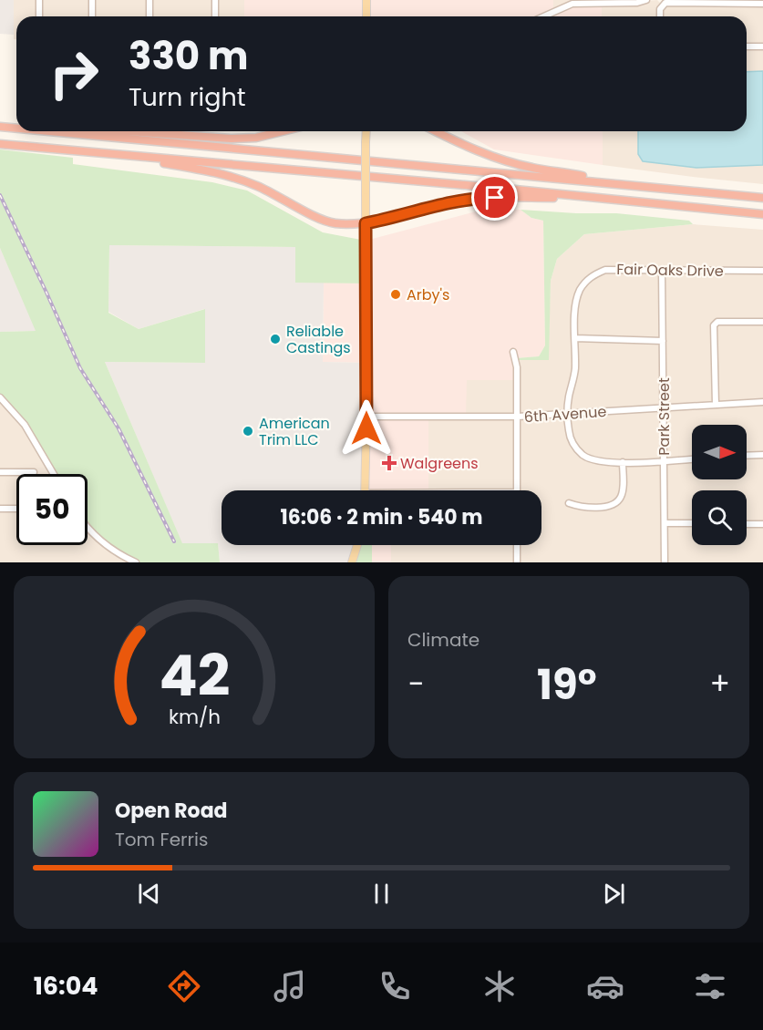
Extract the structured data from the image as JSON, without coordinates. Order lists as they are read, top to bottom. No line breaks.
{"streets":{"street":["Fair Oaks Drive","6th Avenue","Park Street"]},"crossings":[["Fair Oaks Drive","6th Avenue"],["Fair Oaks Drive","Park Street"],["6th Avenue","Park Street"]],"places":{"other":["Arby's","Reliable Castings","American Trim LLC"],"health":["Walgreens"]},"north":"right","page":{"turn":["330 m","Turn right"],"limit":"50","trip":"16:06 · 2 min · 540 m","tile":"Climate","heat":["−","19°","+"],"song":["Open Road","Tom Ferris"],"tabs":"16:04","gauge":["42","km/h"]}}
